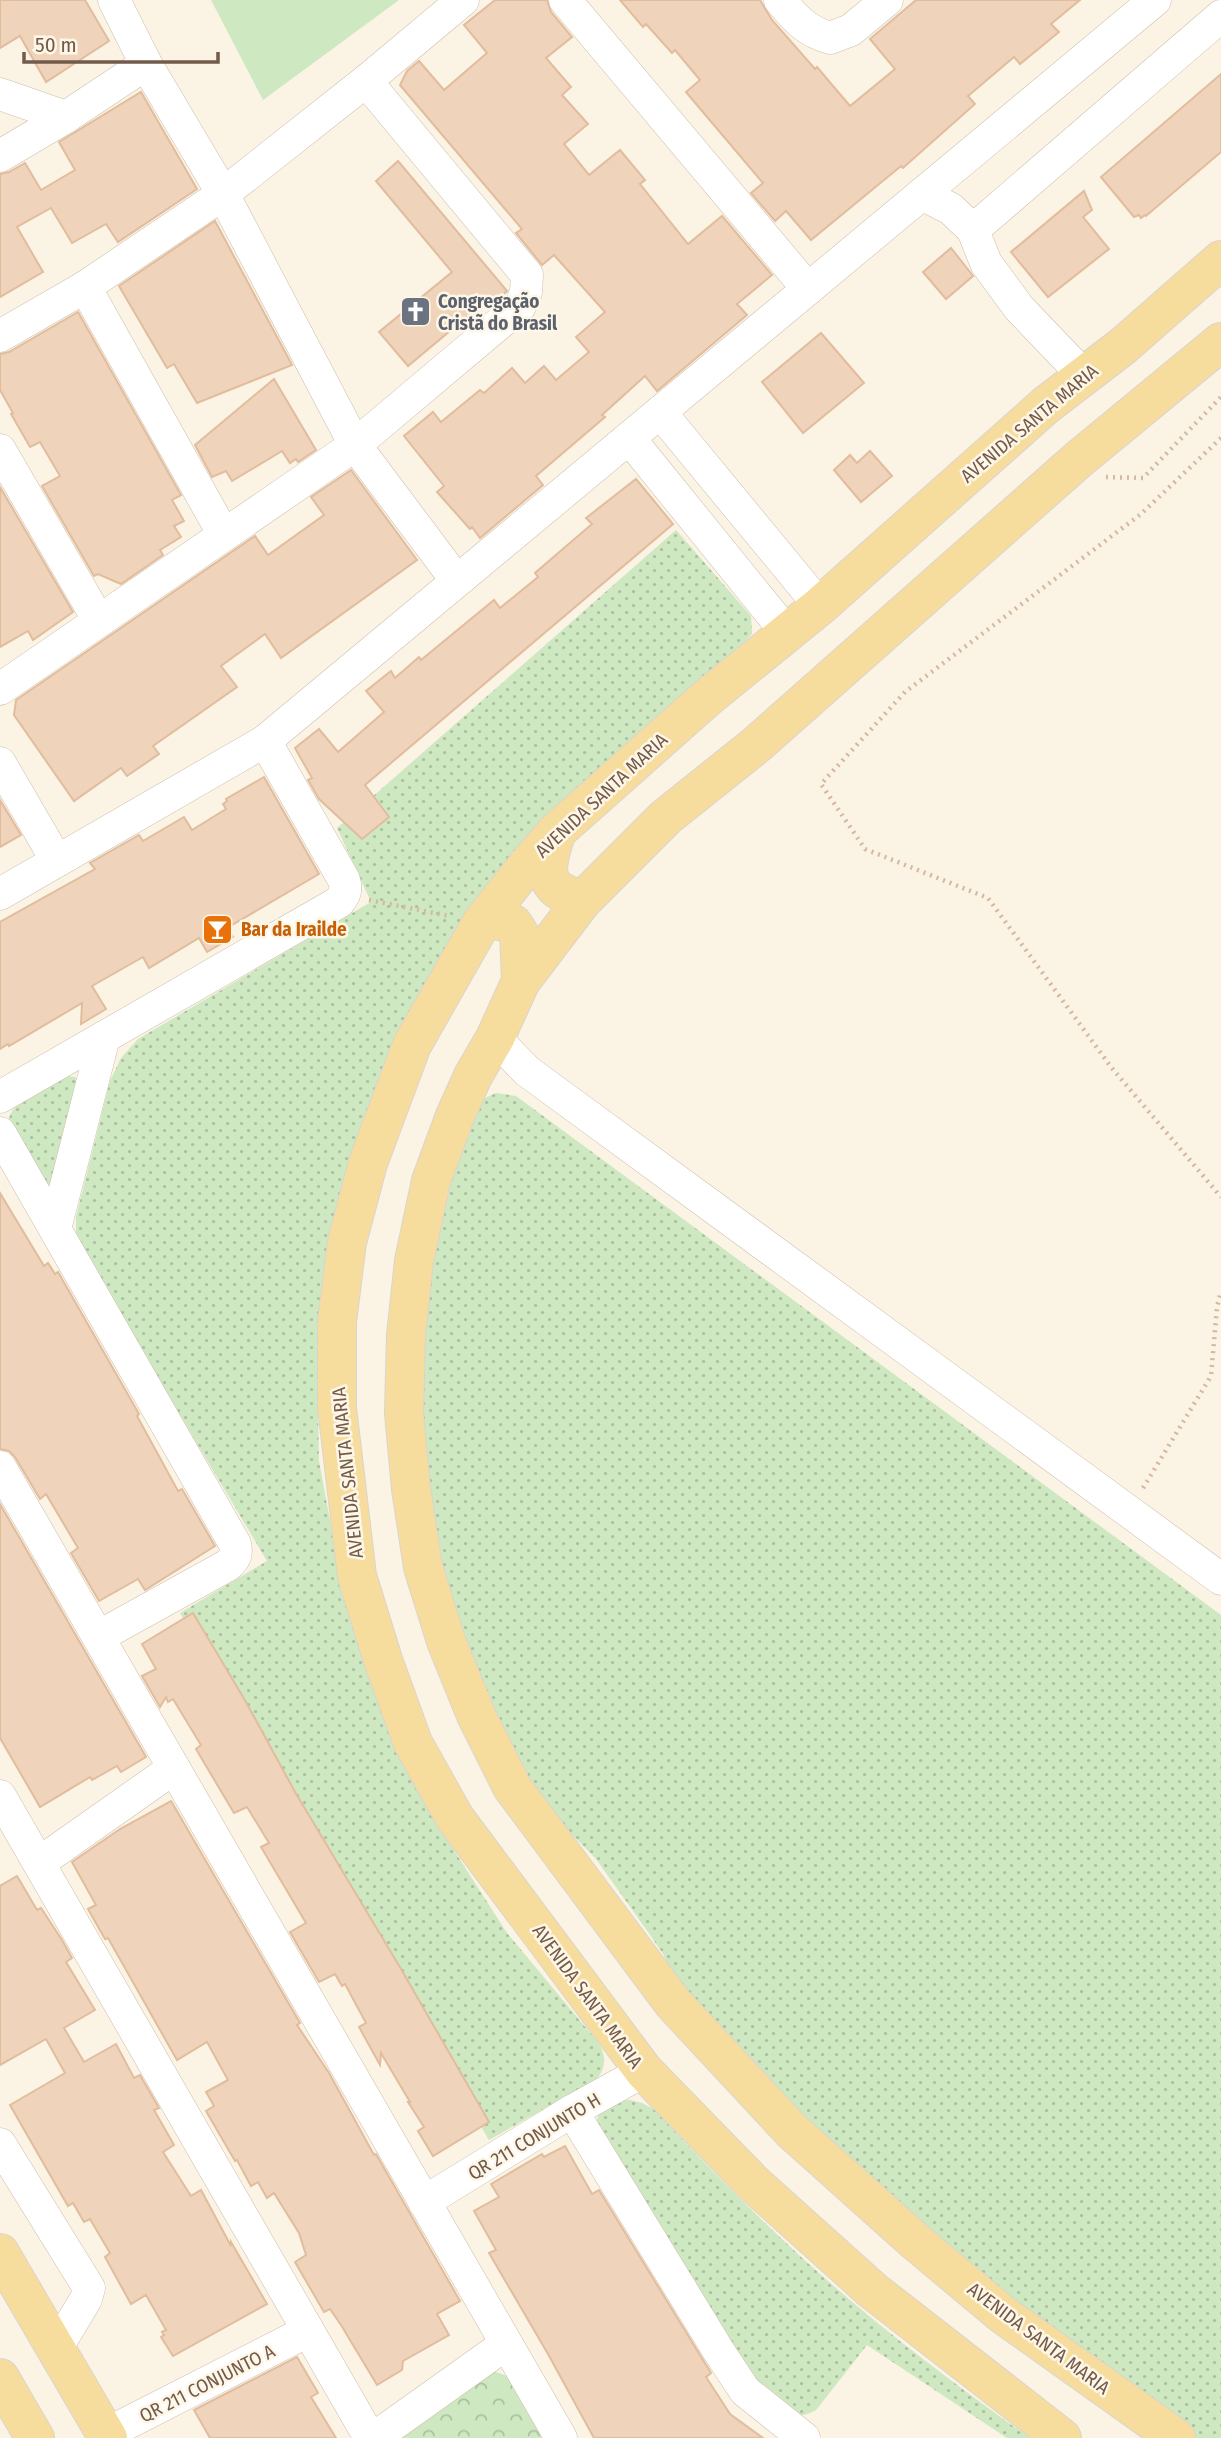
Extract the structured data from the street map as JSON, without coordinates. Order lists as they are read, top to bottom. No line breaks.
{"streets":{"main road":["AVENIDA SANTA MARIA"],"street":["QR 211 CONJUNTO H","QR 211 CONJUNTO A"]},"crossings":[["AVENIDA SANTA MARIA","QR 211 CONJUNTO H"]],"places":{"church":["Congregação Cristã do Brasil"],"bar":["Bar da Irailde"]},"scale_bar":"50 m"}
